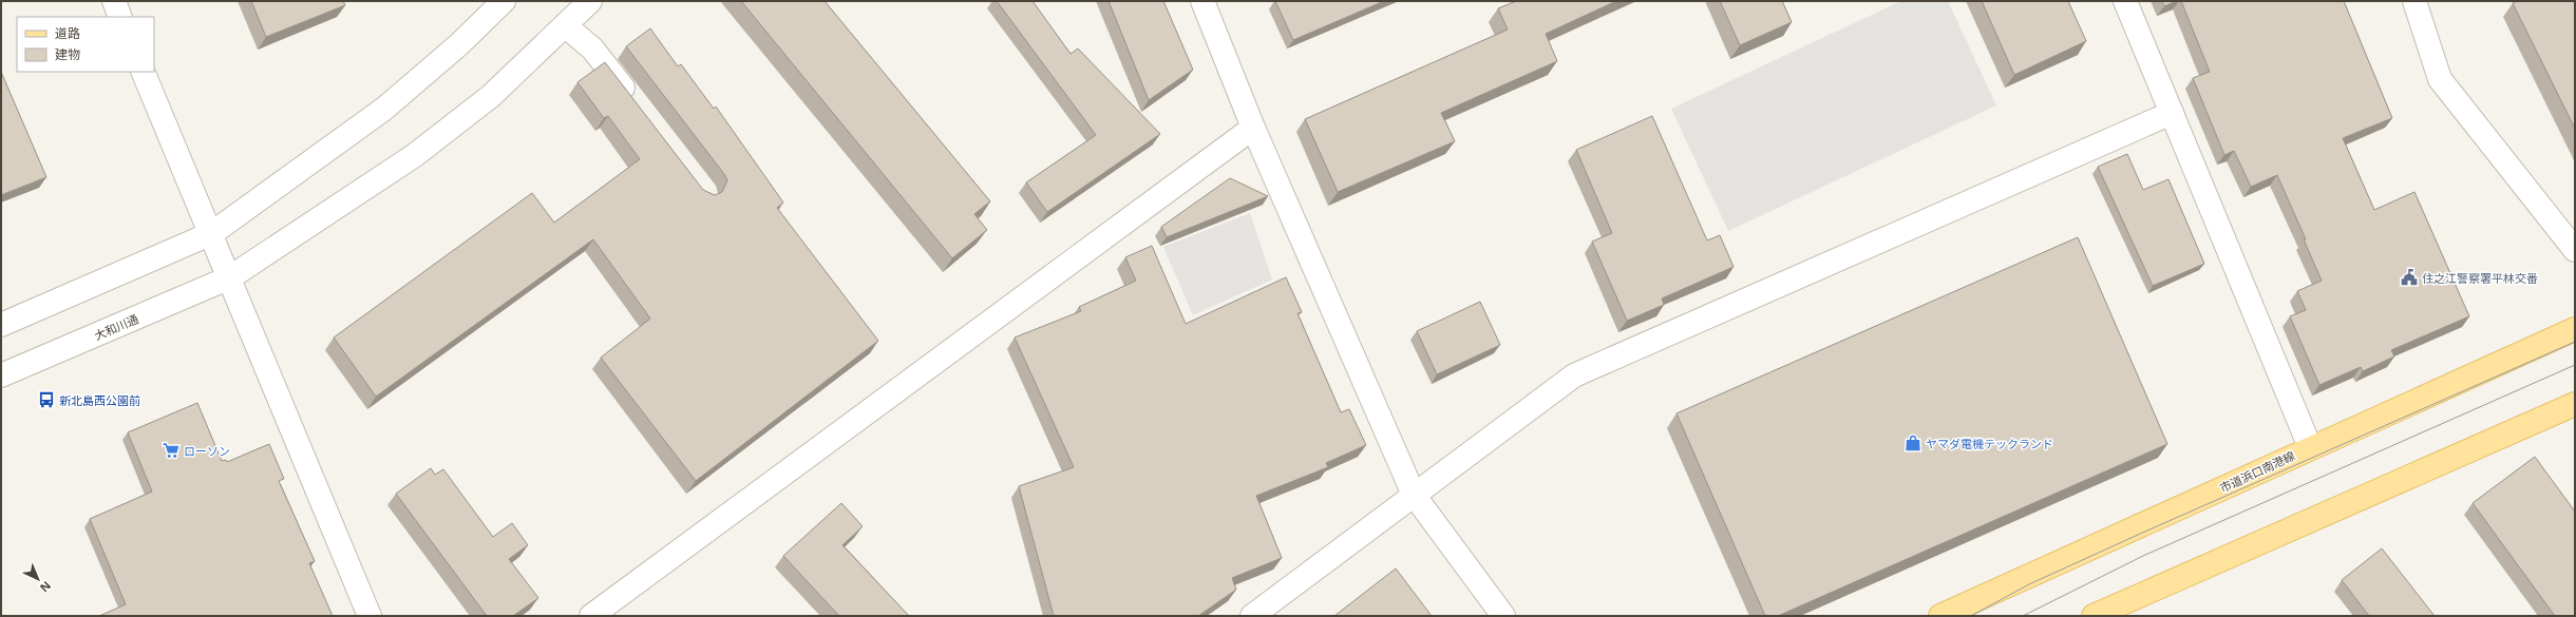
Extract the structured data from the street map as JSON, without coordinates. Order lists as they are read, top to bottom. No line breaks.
{"streets":{"main road":["市道浜口南港線"],"street":["大和川通"]},"places":{"public building":["住之江警察署平林交番"],"bus stop":["新北島西公園前"],"shop":["ヤマダ電機テックランド"],"supermarket":["ローソン"]},"legend":["道路","建物"],"north":"bottom right"}
